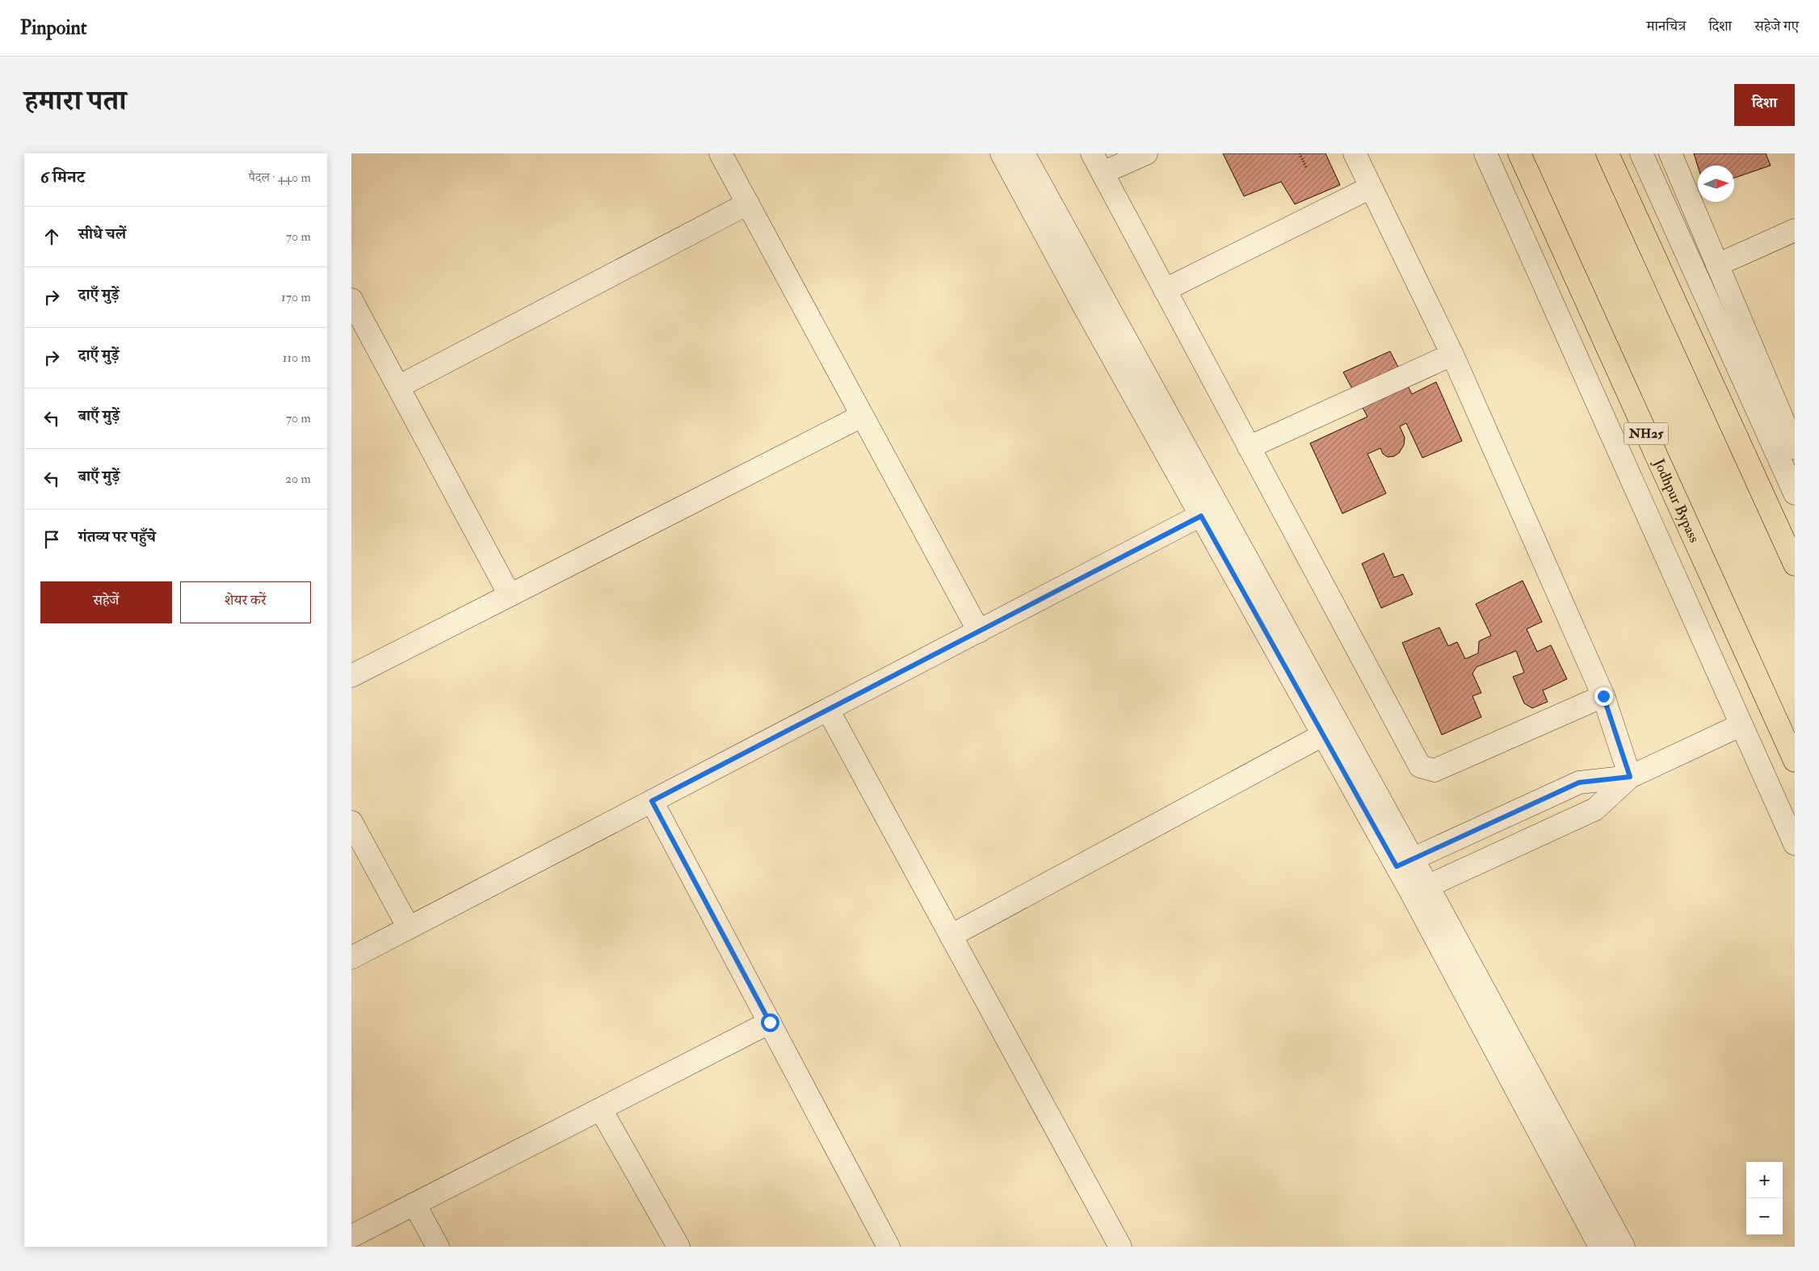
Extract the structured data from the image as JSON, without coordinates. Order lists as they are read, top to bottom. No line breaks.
{"streets":{"highway":["NH25","Jodhpur Bypass"]},"north":"right","page":{"header":"Pinpoint","nav":["मानचित्र","दिशा","सहेजे गए"],"title":"हमारा पता","buttons":["दिशा",["सहेजें","शेयर करें"]],"heading":["6 मिनट","पैदल · 440 m"],"list":[["सीधे चलें","70 m"],["दाएँ मुड़ें","170 m"],["दाएँ मुड़ें","110 m"],["बाएँ मुड़ें","70 m"],["बाएँ मुड़ें","20 m"],"गंतव्य पर पहुँचे"],"map_buttons":["+","−"]}}
